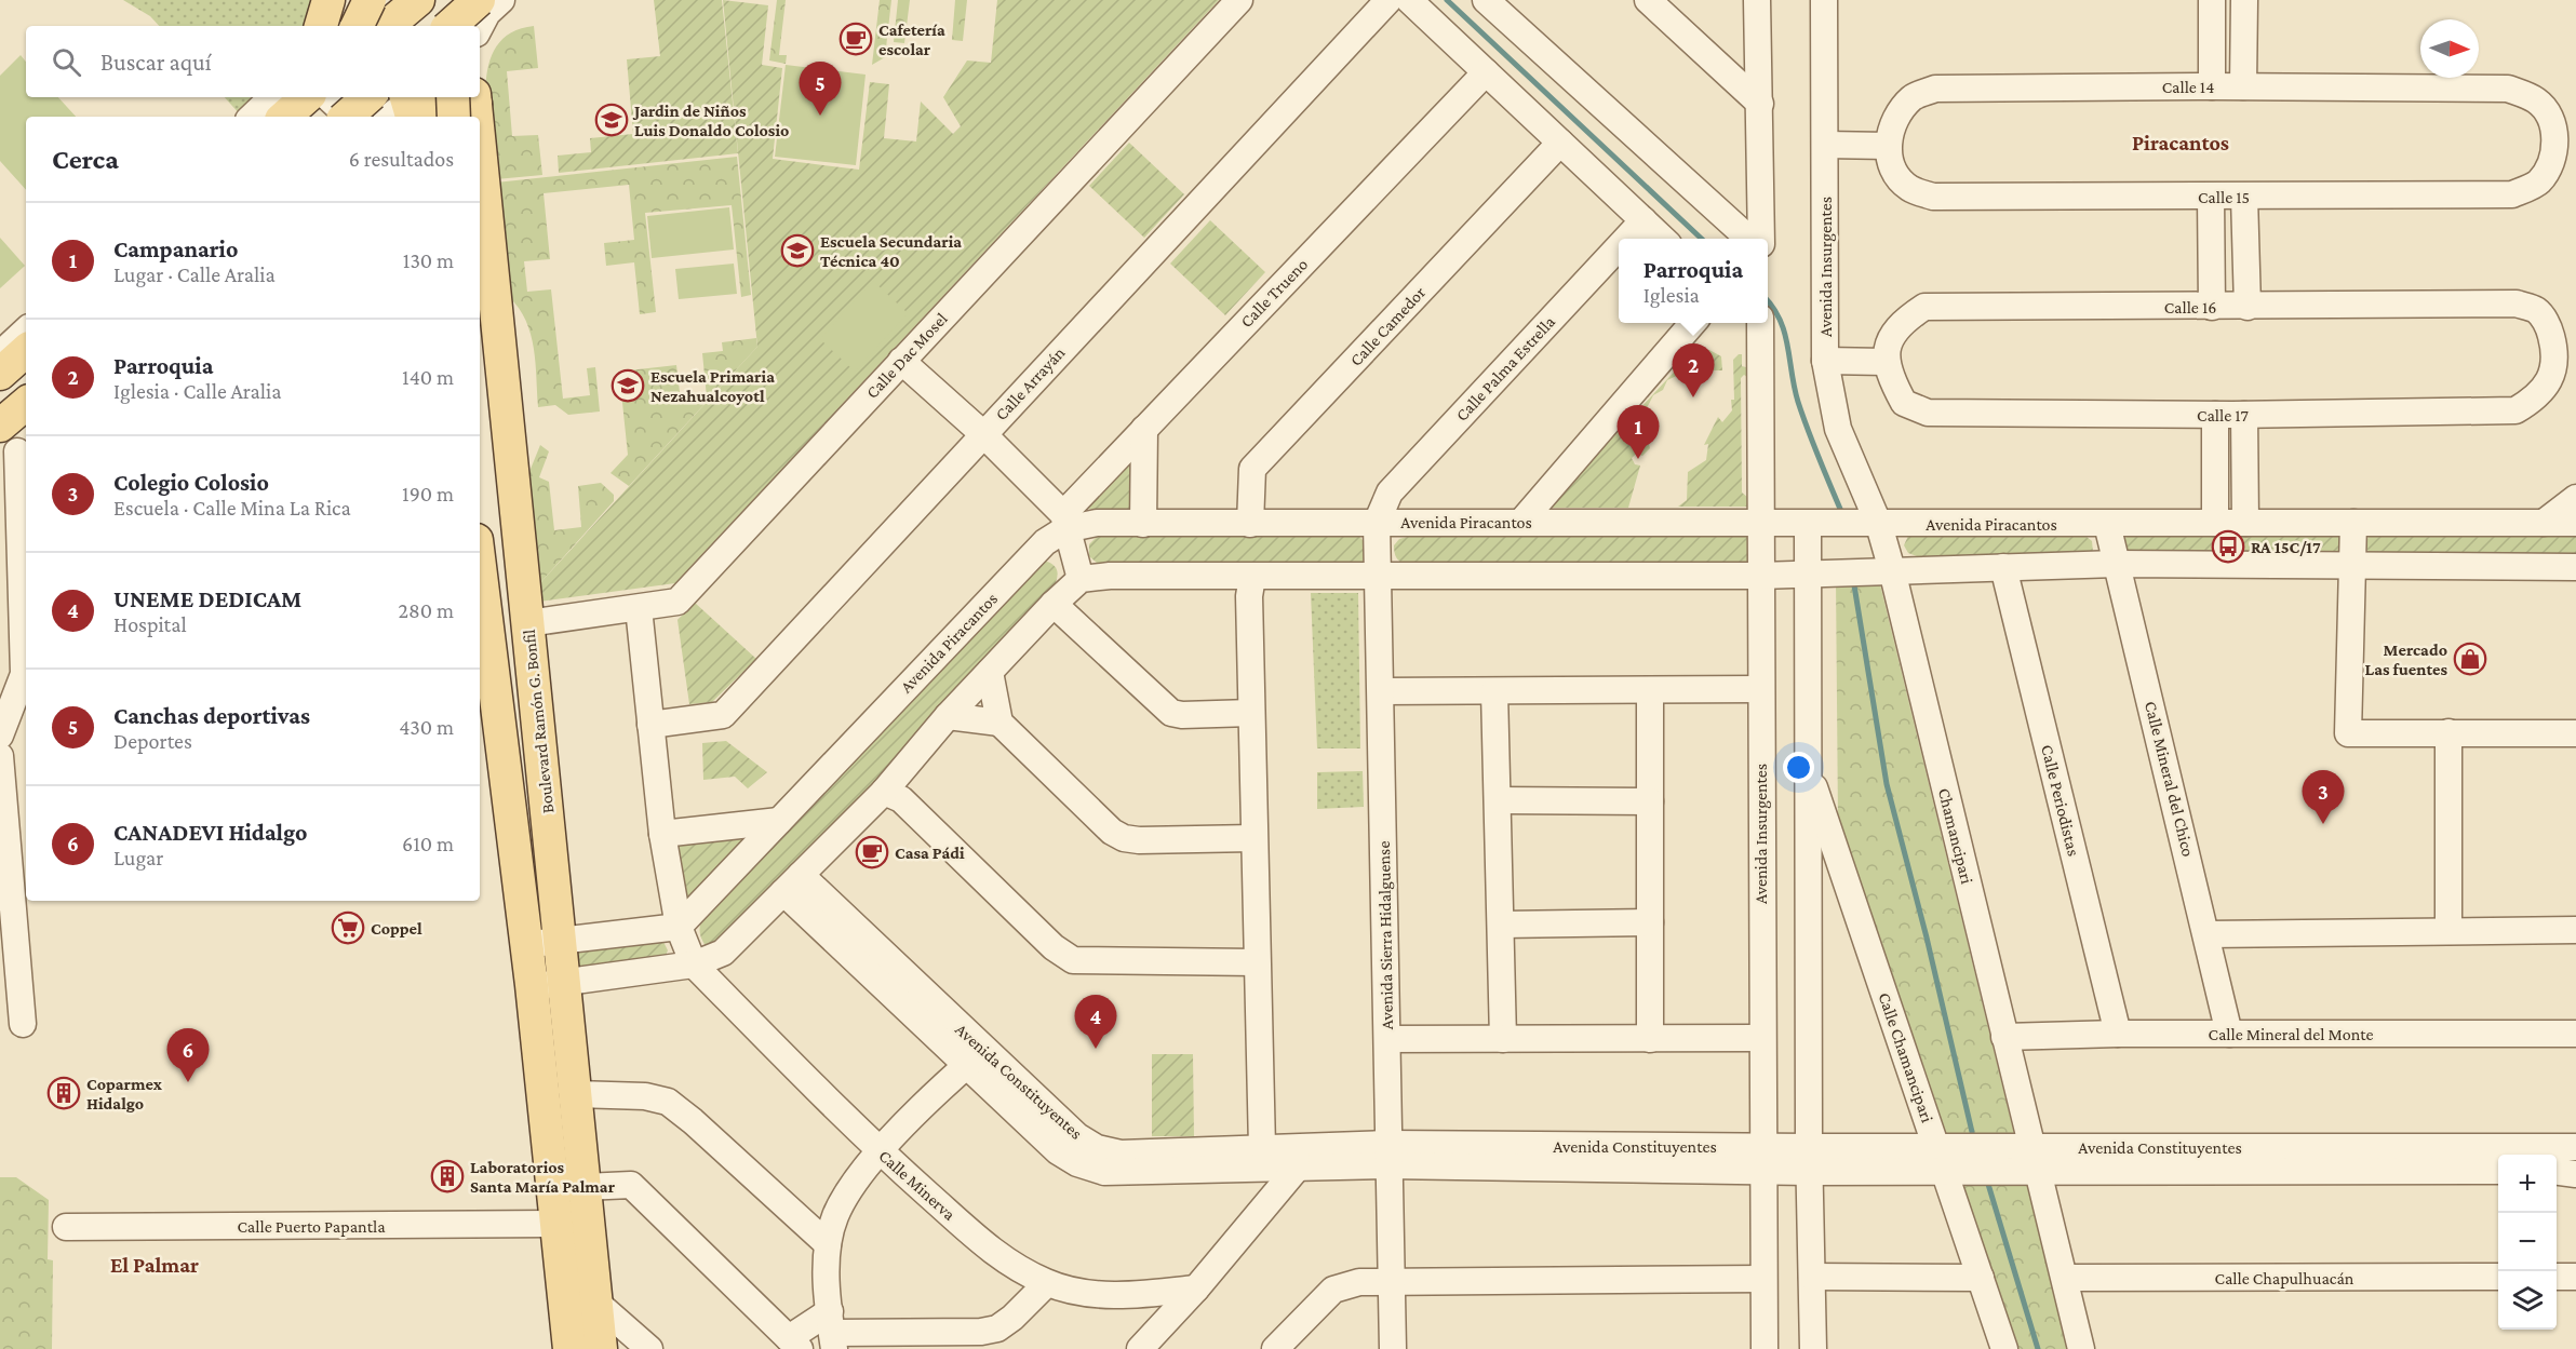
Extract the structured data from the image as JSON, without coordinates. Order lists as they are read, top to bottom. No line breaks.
{"streets":{"main road":["Boulevard Ramón G. Bonfil"],"street":["Calle 14","Calle 15","Avenida Insurgentes","Calle Trueno","Calle 16","Calle Camedor","Calle Dac Mosel","Calle Palma Estrella","Calle Arrayán","Calle 17","Avenida Piracantos","Calle Mineral del Chico","Calle Periodistas","Chamancipari","Avenida Sierra Hidalguense","Calle Mineral del Monte","Calle Chamancipari","Avenida Constituyentes","Calle Minerva","Calle Puerto Papantla","Calle Chapulhuacán"]},"crossings":[["Calle 14","Calle 15"],["Avenida Insurgentes","Avenida Piracantos"],["Avenida Insurgentes","Chamancipari"],["Avenida Insurgentes","Avenida Constituyentes"],["Calle Trueno","Avenida Piracantos"],["Calle 16","Calle 17"],["Calle Camedor","Avenida Piracantos"],["Calle Dac Mosel","Boulevard Ramón G. Bonfil"],["Calle Palma Estrella","Avenida Piracantos"],["Calle Palma Estrella","Avenida Sierra Hidalguense"],["Avenida Piracantos","Calle Mineral del Chico"],["Avenida Piracantos","Chamancipari"],["Avenida Piracantos","Avenida Sierra Hidalguense"],["Boulevard Ramón G. Bonfil","Calle Puerto Papantla"],["Calle Mineral del Chico","Calle Mineral del Monte"],["Calle Periodistas","Calle Mineral del Monte"],["Chamancipari","Calle Mineral del Monte"],["Chamancipari","Avenida Constituyentes"],["Chamancipari","Calle Chapulhuacán"],["Avenida Sierra Hidalguense","Avenida Constituyentes"],["Calle Chamancipari","Avenida Constituyentes"]],"districts":["Piracantos","El Palmar"],"places":{"cafe":["Cafetería escolar","Casa Pádi"],"school or university":["Jardin de Niños Luis Donaldo Colosio","Escuela Secundaria Técnica 40","Escuela Primaria Nezahualcoyotl"],"bus stop":["RA 15C/17"],"shop":["Mercado Las fuentes"],"supermarket":["Coppel"],"building":["Coparmex Hidalgo","Laboratorios Santa María Palmar"]},"north":"right","page":{"search":"Buscar aquí","pins":["5","2","1","3","4","6"],"heading":["Cerca","6 resultados"],"list":[{"mark":"1","name":"Campanario","note":"Lugar · Calle Aralia","value":"130 m"},{"mark":"2","name":"Parroquia","note":"Iglesia · Calle Aralia","value":"140 m"},{"mark":"3","name":"Colegio Colosio","note":"Escuela · Calle Mina La Rica","value":"190 m"},{"mark":"4","name":"UNEME DEDICAM","note":"Hospital","value":"280 m"},{"mark":"5","name":"Canchas deportivas","note":"Deportes","value":"430 m"},{"mark":"6","name":"CANADEVI Hidalgo","note":"Lugar","value":"610 m"}],"popup":["Parroquia","Iglesia"],"map_buttons":["+","−"]}}
